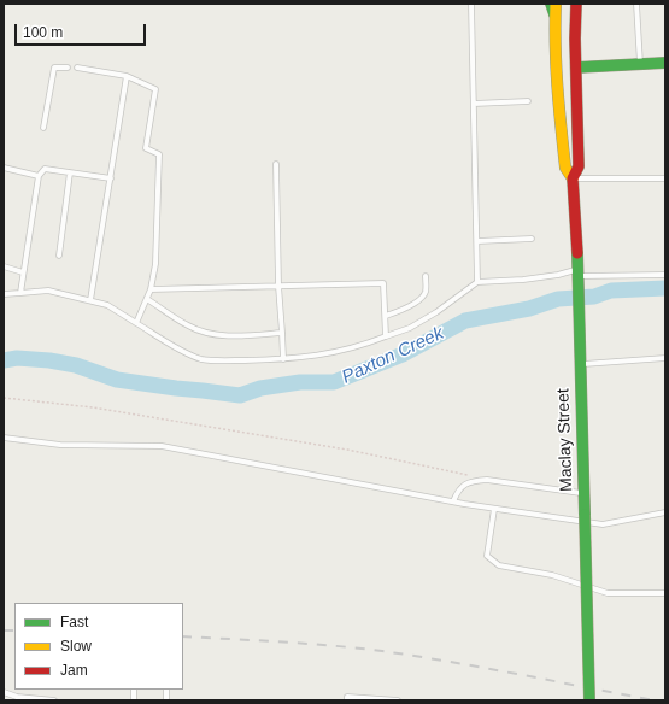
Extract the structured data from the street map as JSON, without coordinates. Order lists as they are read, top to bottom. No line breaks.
{"streets":{"main road":["Maclay Street"]},"water":["Paxton Creek"],"legend":["Fast","Slow","Jam"],"scale_bar":"100 m"}
